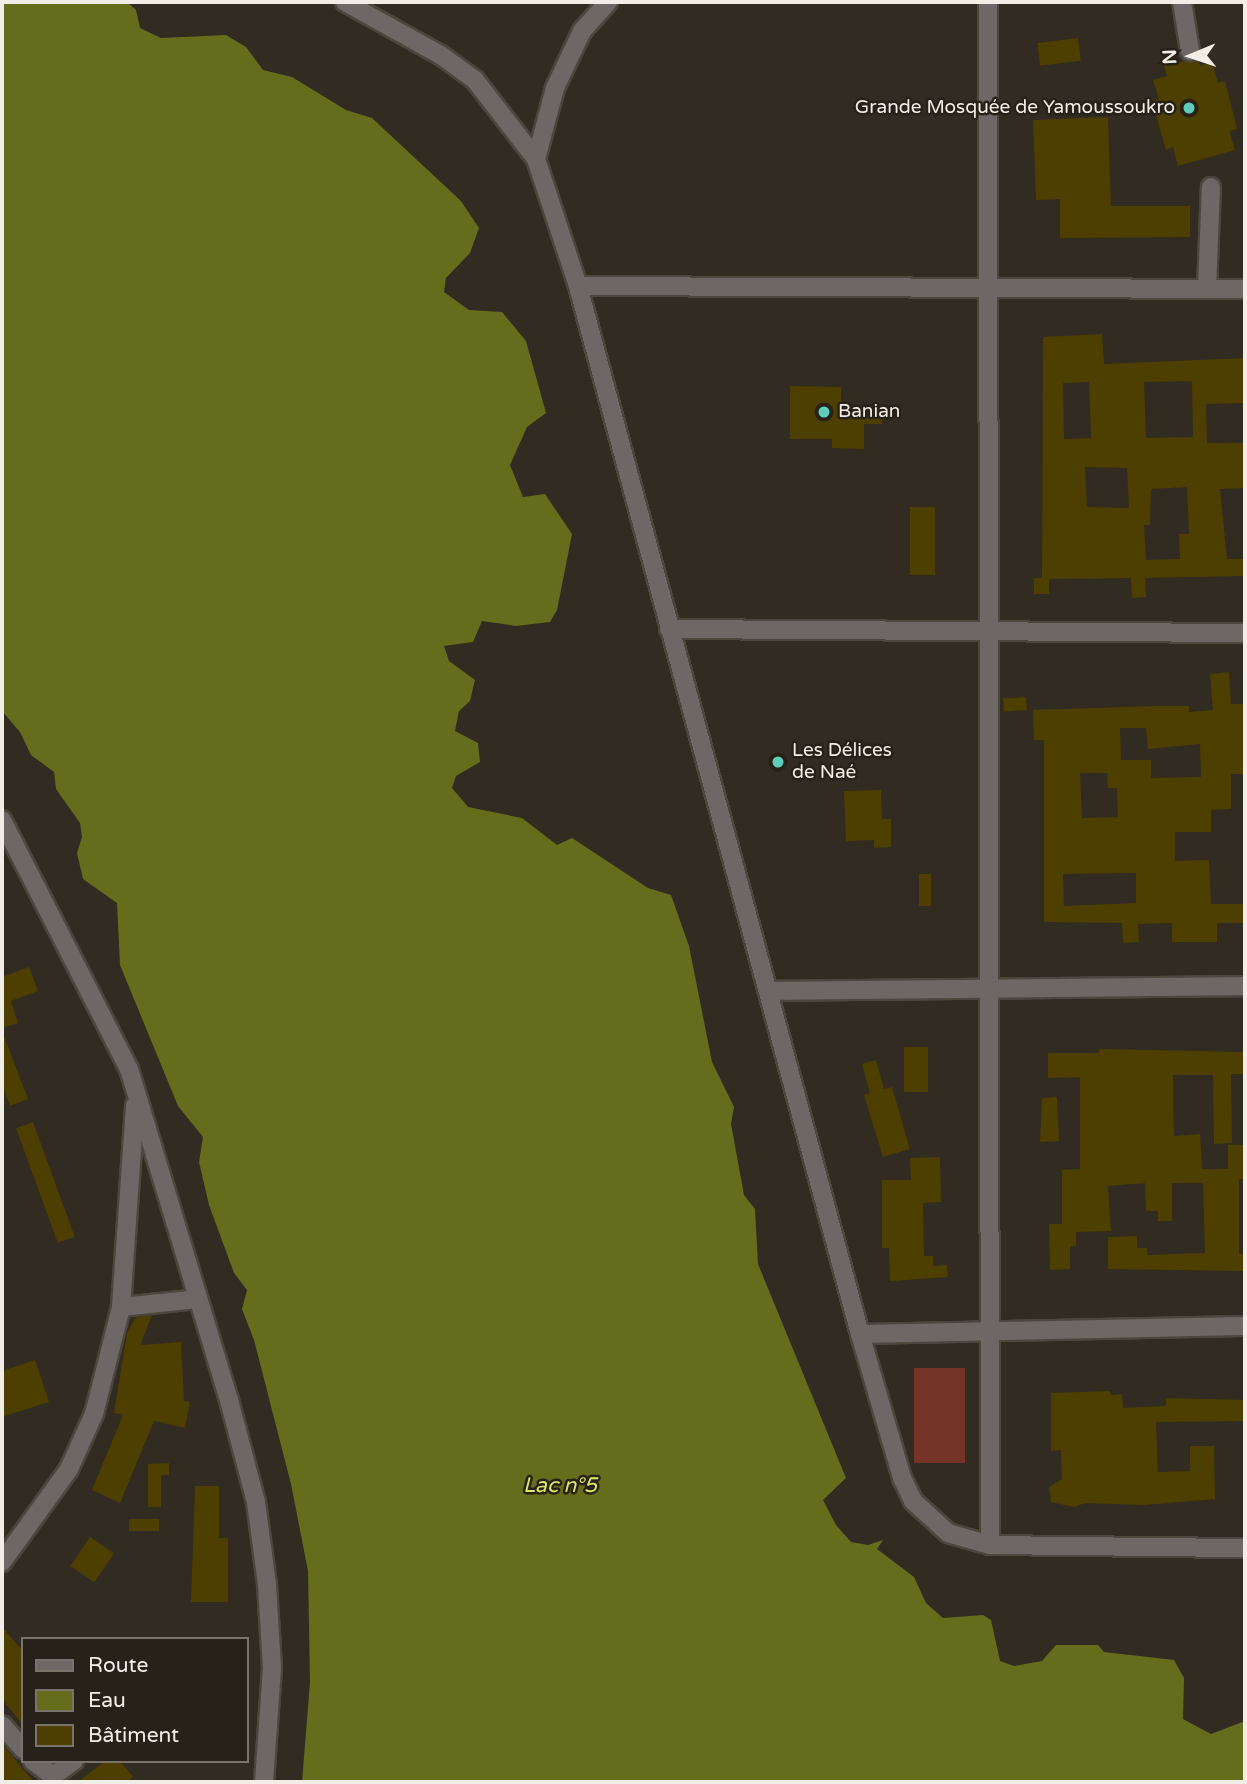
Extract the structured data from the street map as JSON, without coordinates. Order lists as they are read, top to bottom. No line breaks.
{"water":["Lac n°5"],"places":["Grande Mosquée de Yamoussoukro","Banian","Les Délices de Naé"],"legend":["Route","Eau","Bâtiment"],"north":"left"}
